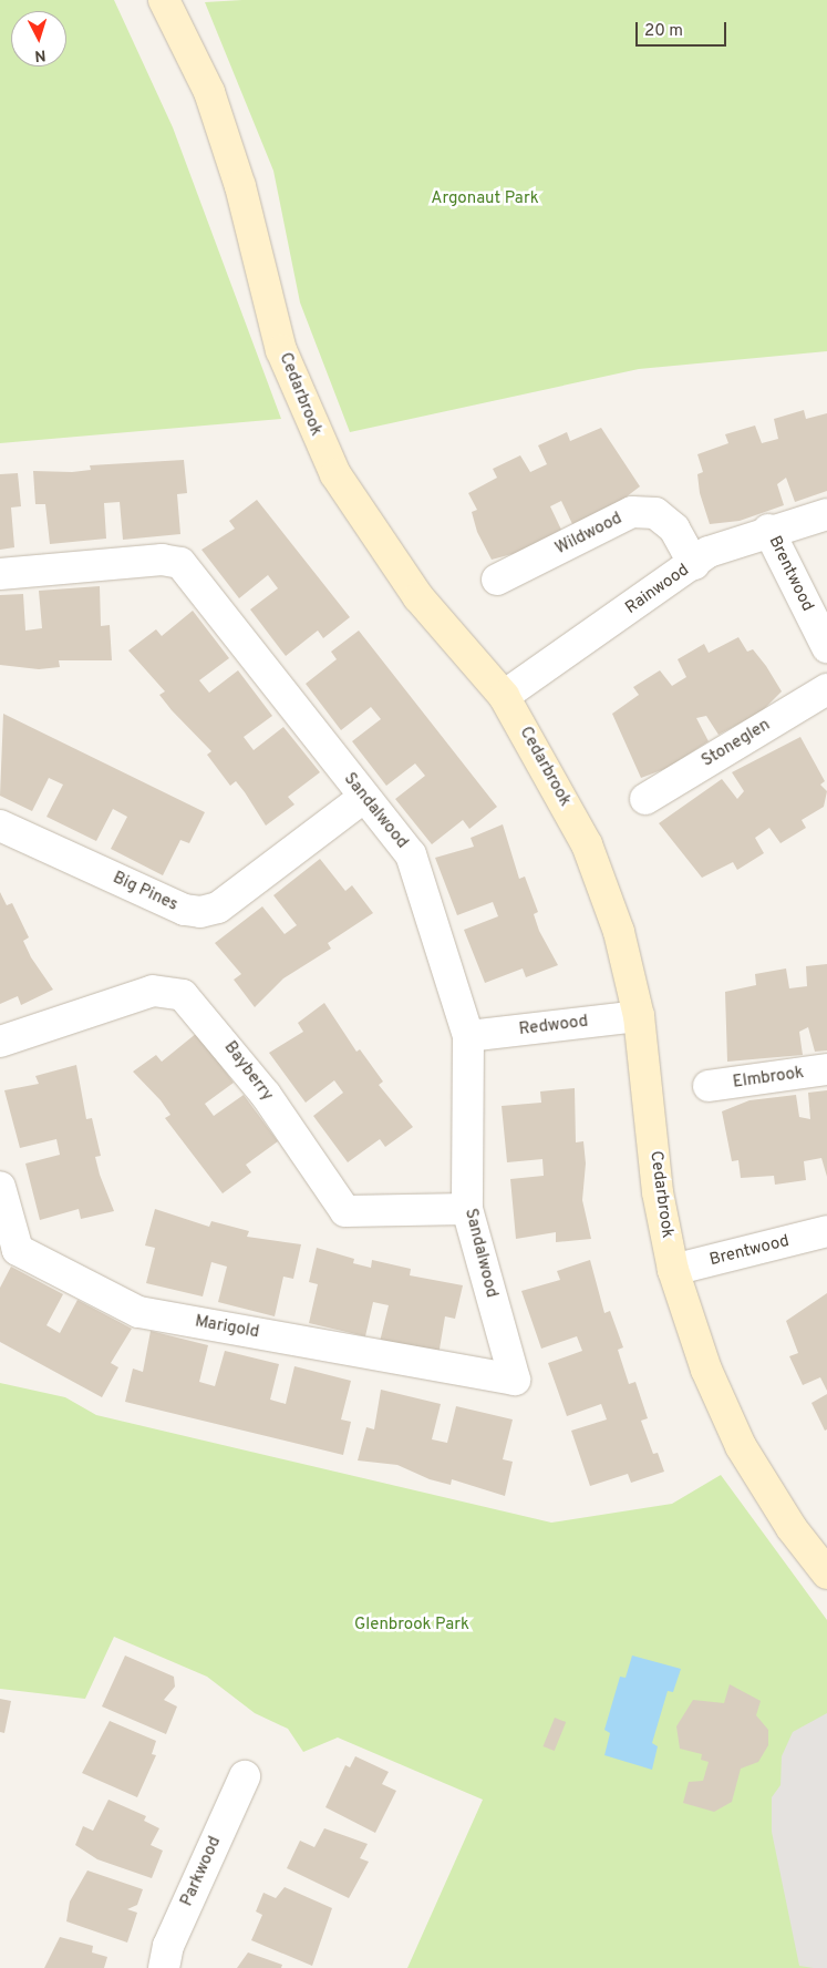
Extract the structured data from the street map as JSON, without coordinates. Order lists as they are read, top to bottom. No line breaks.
{"streets":{"street":["Cedarbrook","Wildwood","Brentwood","Rainwood","Stoneglen","Sandalwood","Big Pines","Redwood","Bayberry","Elmbrook","Marigold","Parkwood"]},"crossings":[["Cedarbrook","Brentwood"],["Cedarbrook","Rainwood"],["Cedarbrook","Redwood"],["Wildwood","Rainwood"],["Brentwood","Rainwood"],["Sandalwood","Big Pines"],["Sandalwood","Redwood"],["Sandalwood","Bayberry"],["Sandalwood","Marigold"]],"parks":["Argonaut Park","Glenbrook Park"],"scale_bar":"20 m","north":"bottom"}
